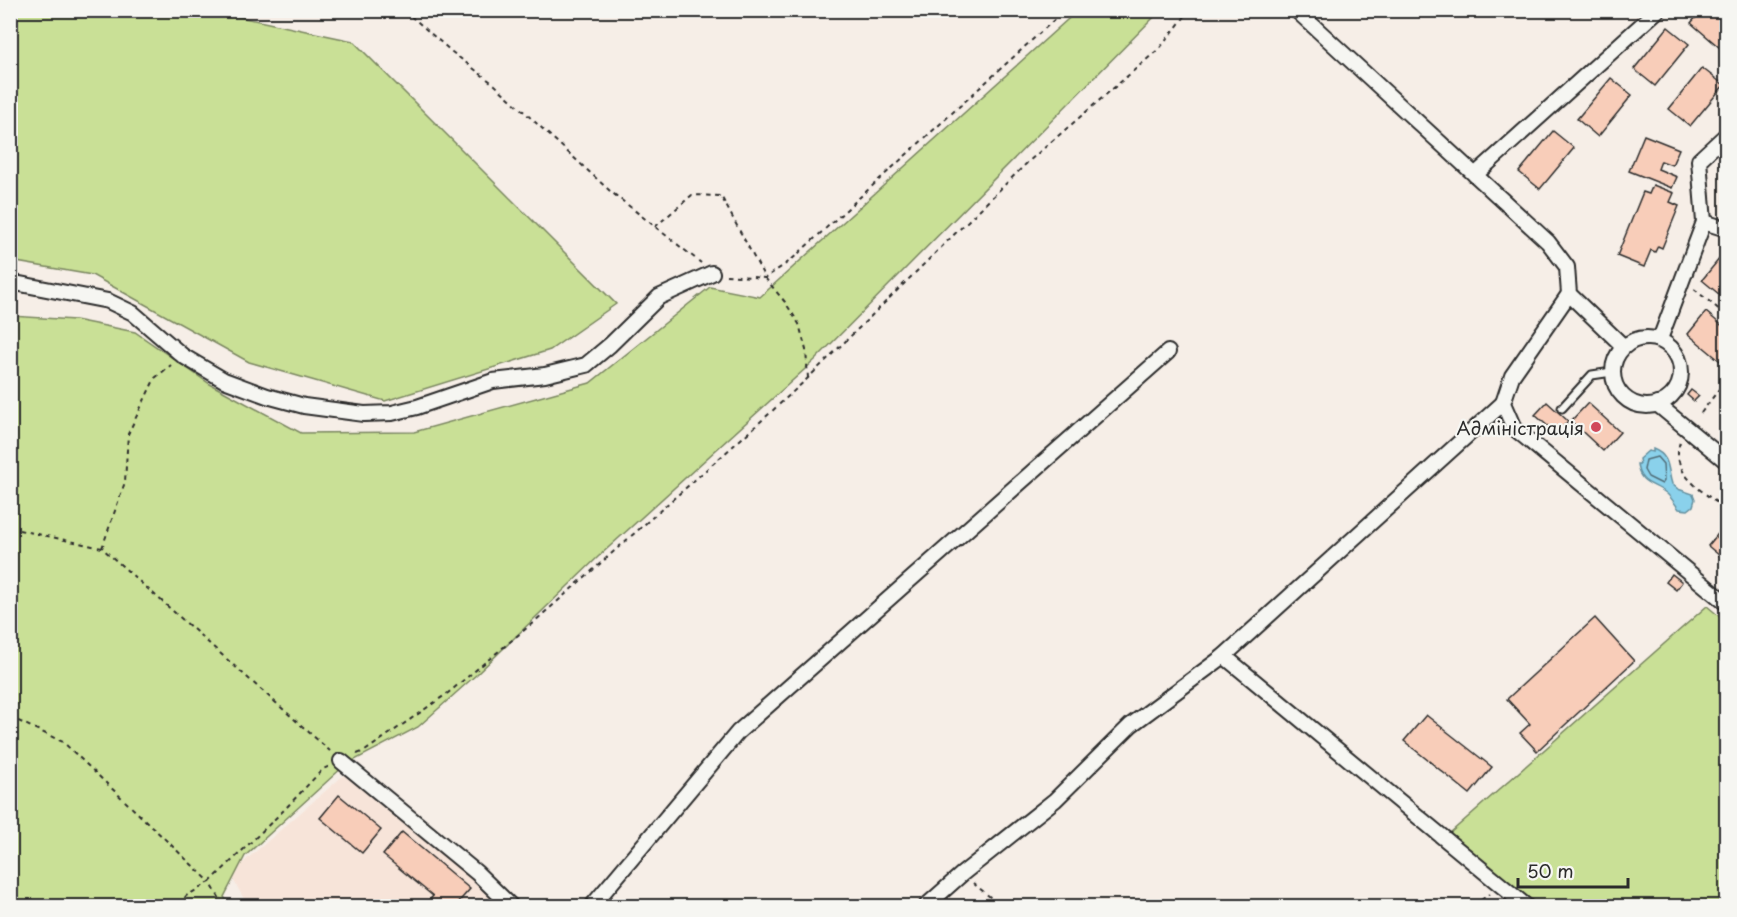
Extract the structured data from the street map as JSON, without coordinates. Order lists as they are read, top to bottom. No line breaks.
{"places":["Адміністрація"],"scale_bar":"50 m"}
